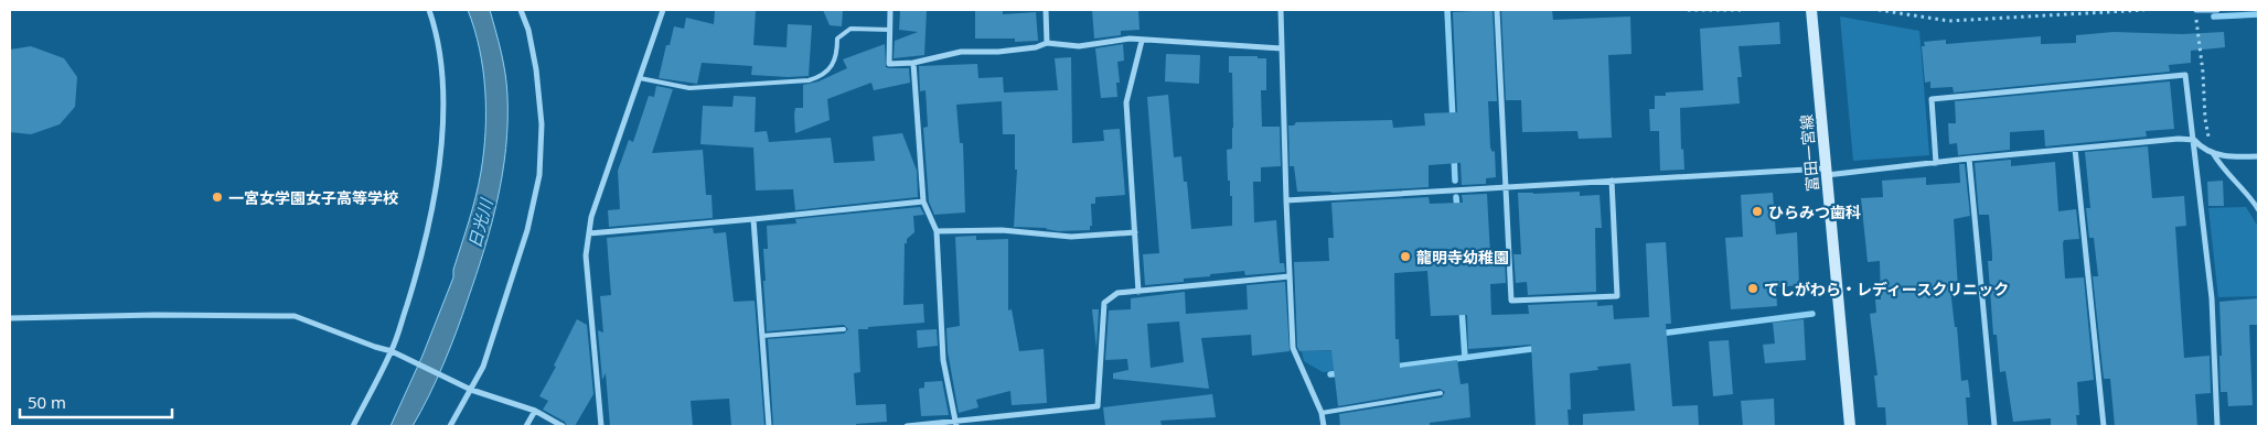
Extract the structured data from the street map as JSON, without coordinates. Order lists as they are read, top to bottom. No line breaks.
{"streets":{"main road":["富田一宮線"]},"water":["日光川"],"places":["一宮女学園女子高等学校","ひらみつ歯科","龍明寺幼稚園","てしがわら・レディースクリニック"],"scale_bar":"50 m"}
